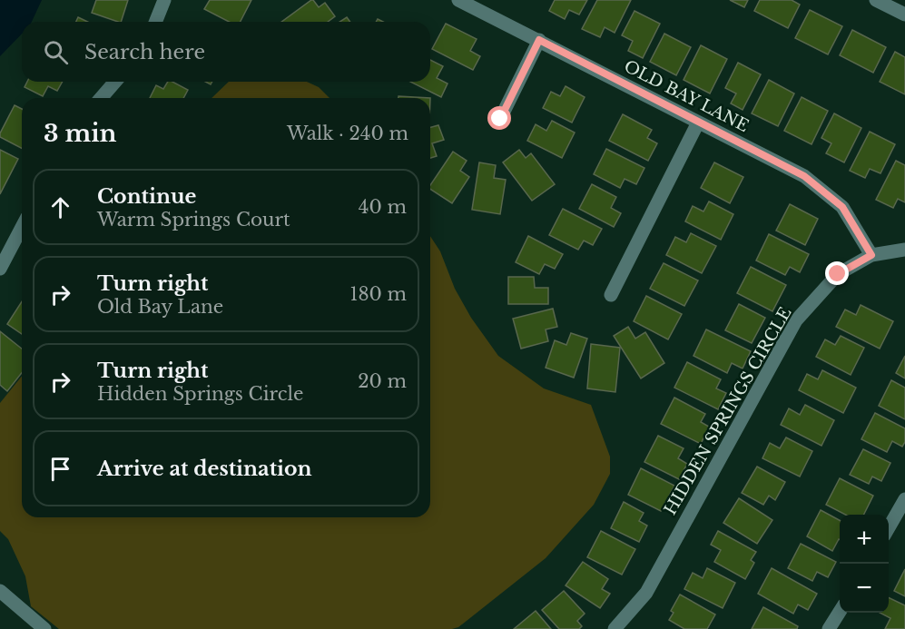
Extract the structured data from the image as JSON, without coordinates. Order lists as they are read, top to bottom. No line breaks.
{"streets":{"street":["OLD BAY LANE","HIDDEN SPRINGS CIRCLE"]},"crossings":[["OLD BAY LANE","HIDDEN SPRINGS CIRCLE"]],"page":{"search":"Search here","heading":["3 min","Walk · 240 m"],"list":[["Continue","Warm Springs Court","40 m"],["Turn right","Old Bay Lane","180 m"],["Turn right","Hidden Springs Circle","20 m"],"Arrive at destination"],"map_buttons":["+","−"]}}
